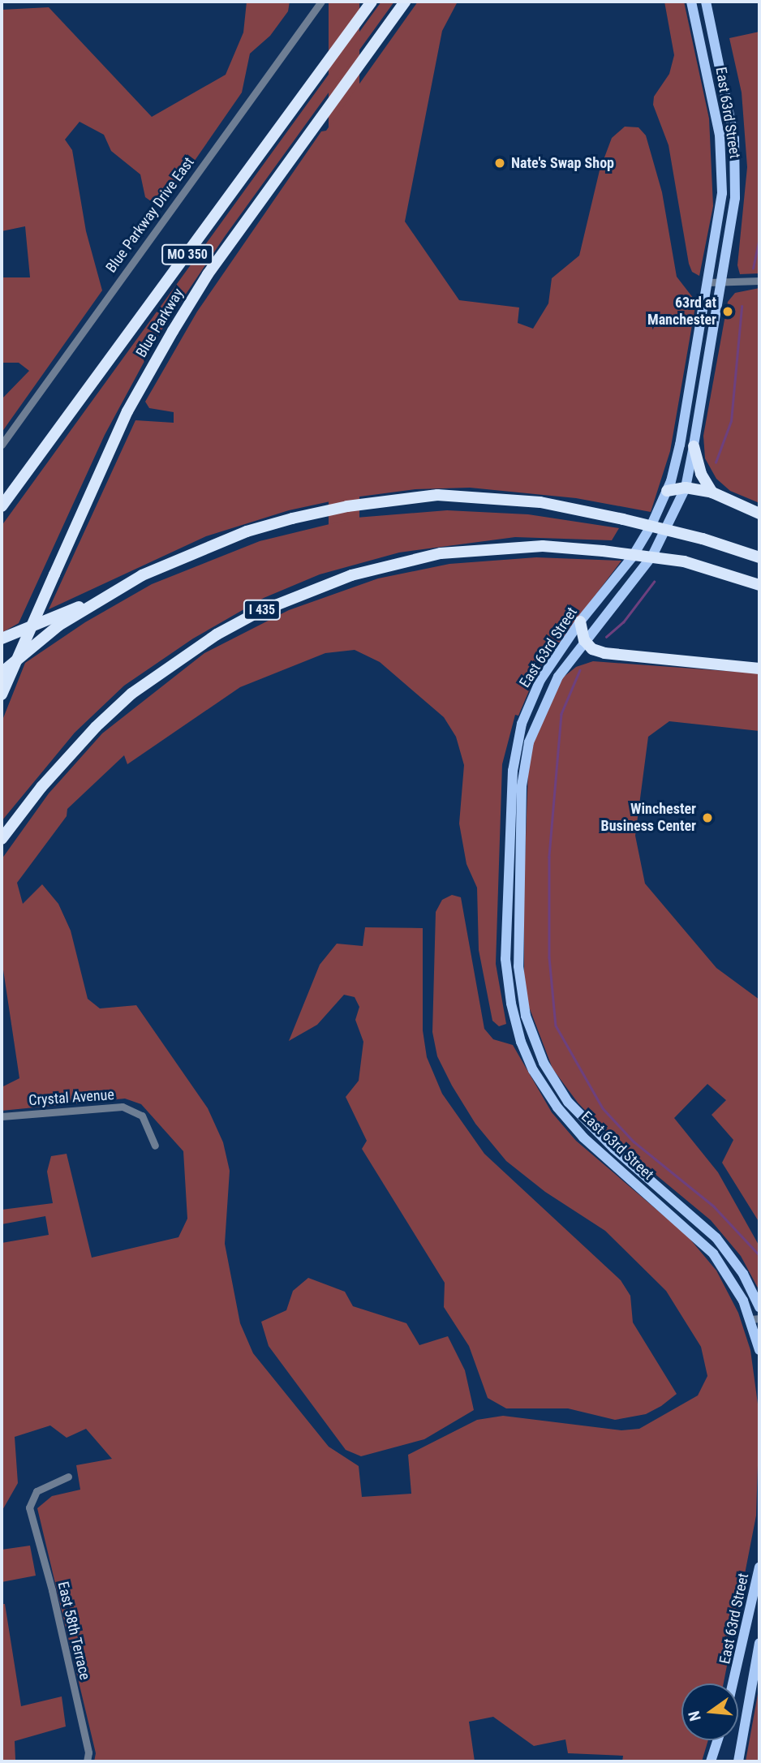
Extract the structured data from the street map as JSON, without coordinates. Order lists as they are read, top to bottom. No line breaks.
{"streets":{"highway":["MO 350","Blue Parkway","I 435"],"main road":["East 63rd Street"],"street":["Blue Parkway Drive East","Crystal Avenue","East 58th Terrace"]},"places":["Nate's Swap Shop","63rd at Manchester","Winchester Business Center"],"north":"left"}
